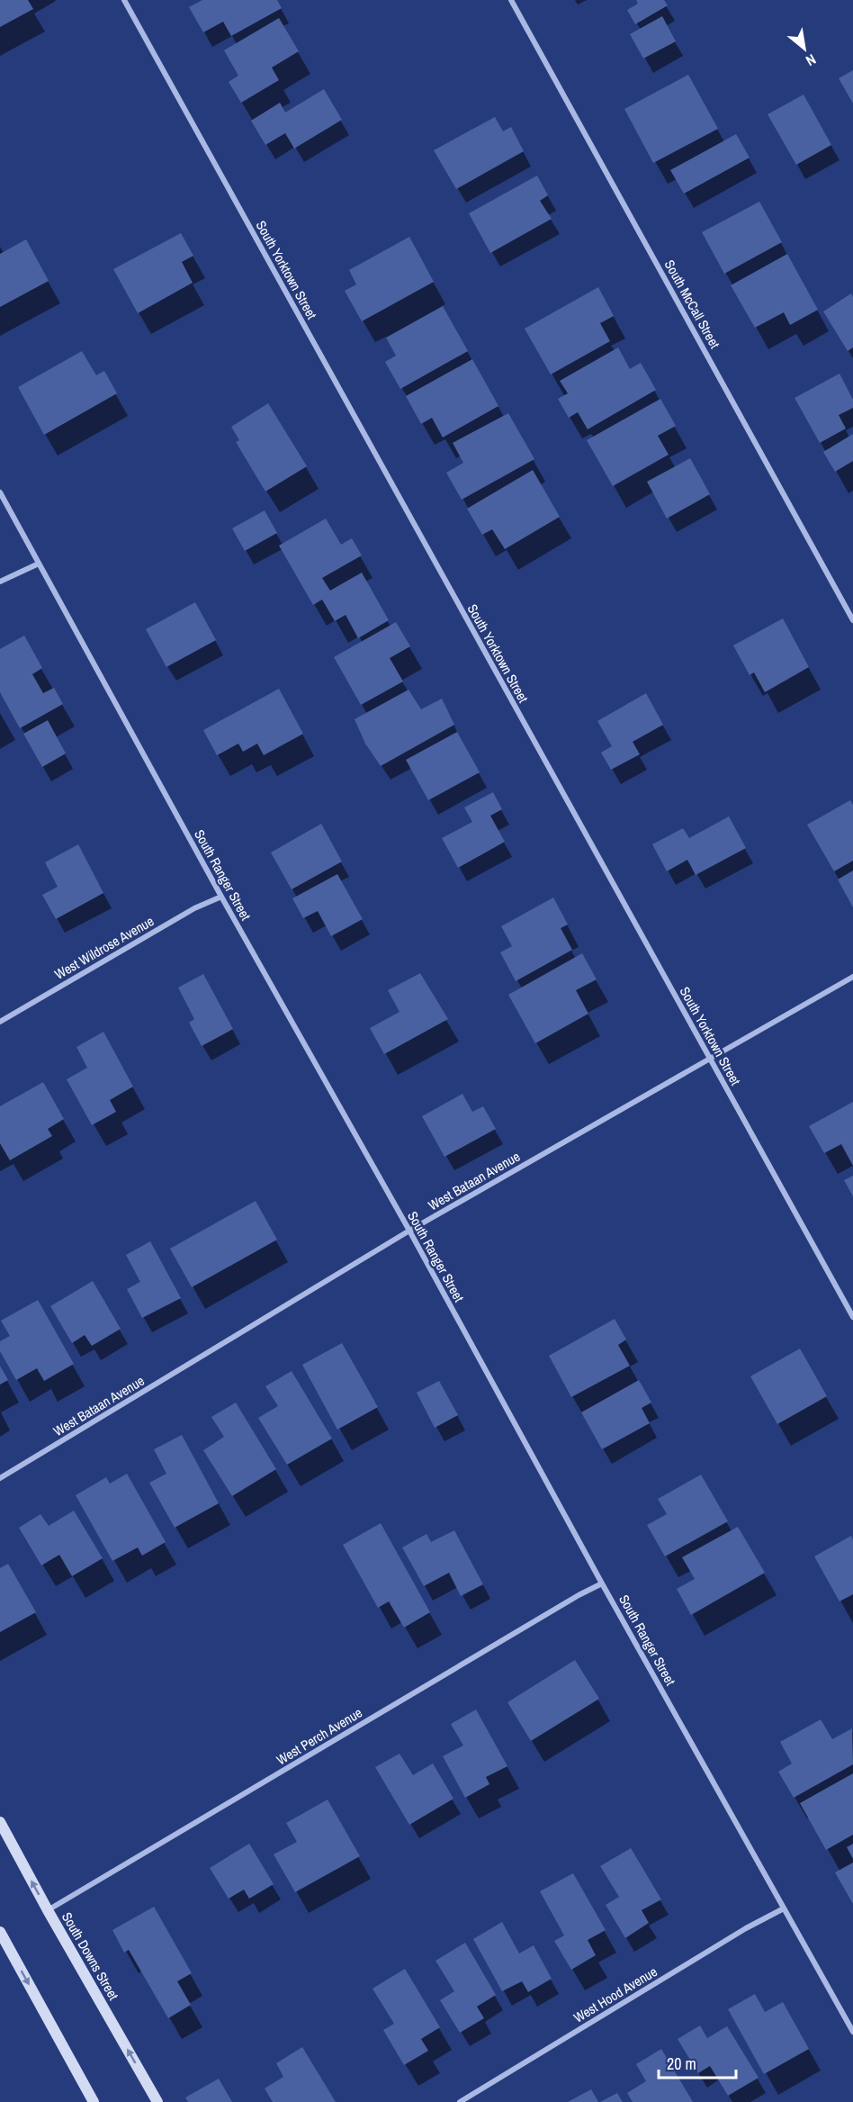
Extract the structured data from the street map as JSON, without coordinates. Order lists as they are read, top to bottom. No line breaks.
{"streets":{"main road":["South Downs Street"],"street":["South Yorktown Street","South McCall Street","South Ranger Street","West Wildrose Avenue","West Bataan Avenue","West Perch Avenue","West Hood Avenue"]},"crossings":[["South Yorktown Street","West Bataan Avenue"],["South Ranger Street","West Wildrose Avenue"],["South Ranger Street","West Bataan Avenue"],["South Ranger Street","West Perch Avenue"],["South Ranger Street","West Hood Avenue"],["West Perch Avenue","South Downs Street"]],"scale_bar":"20 m","north":"bottom right"}
